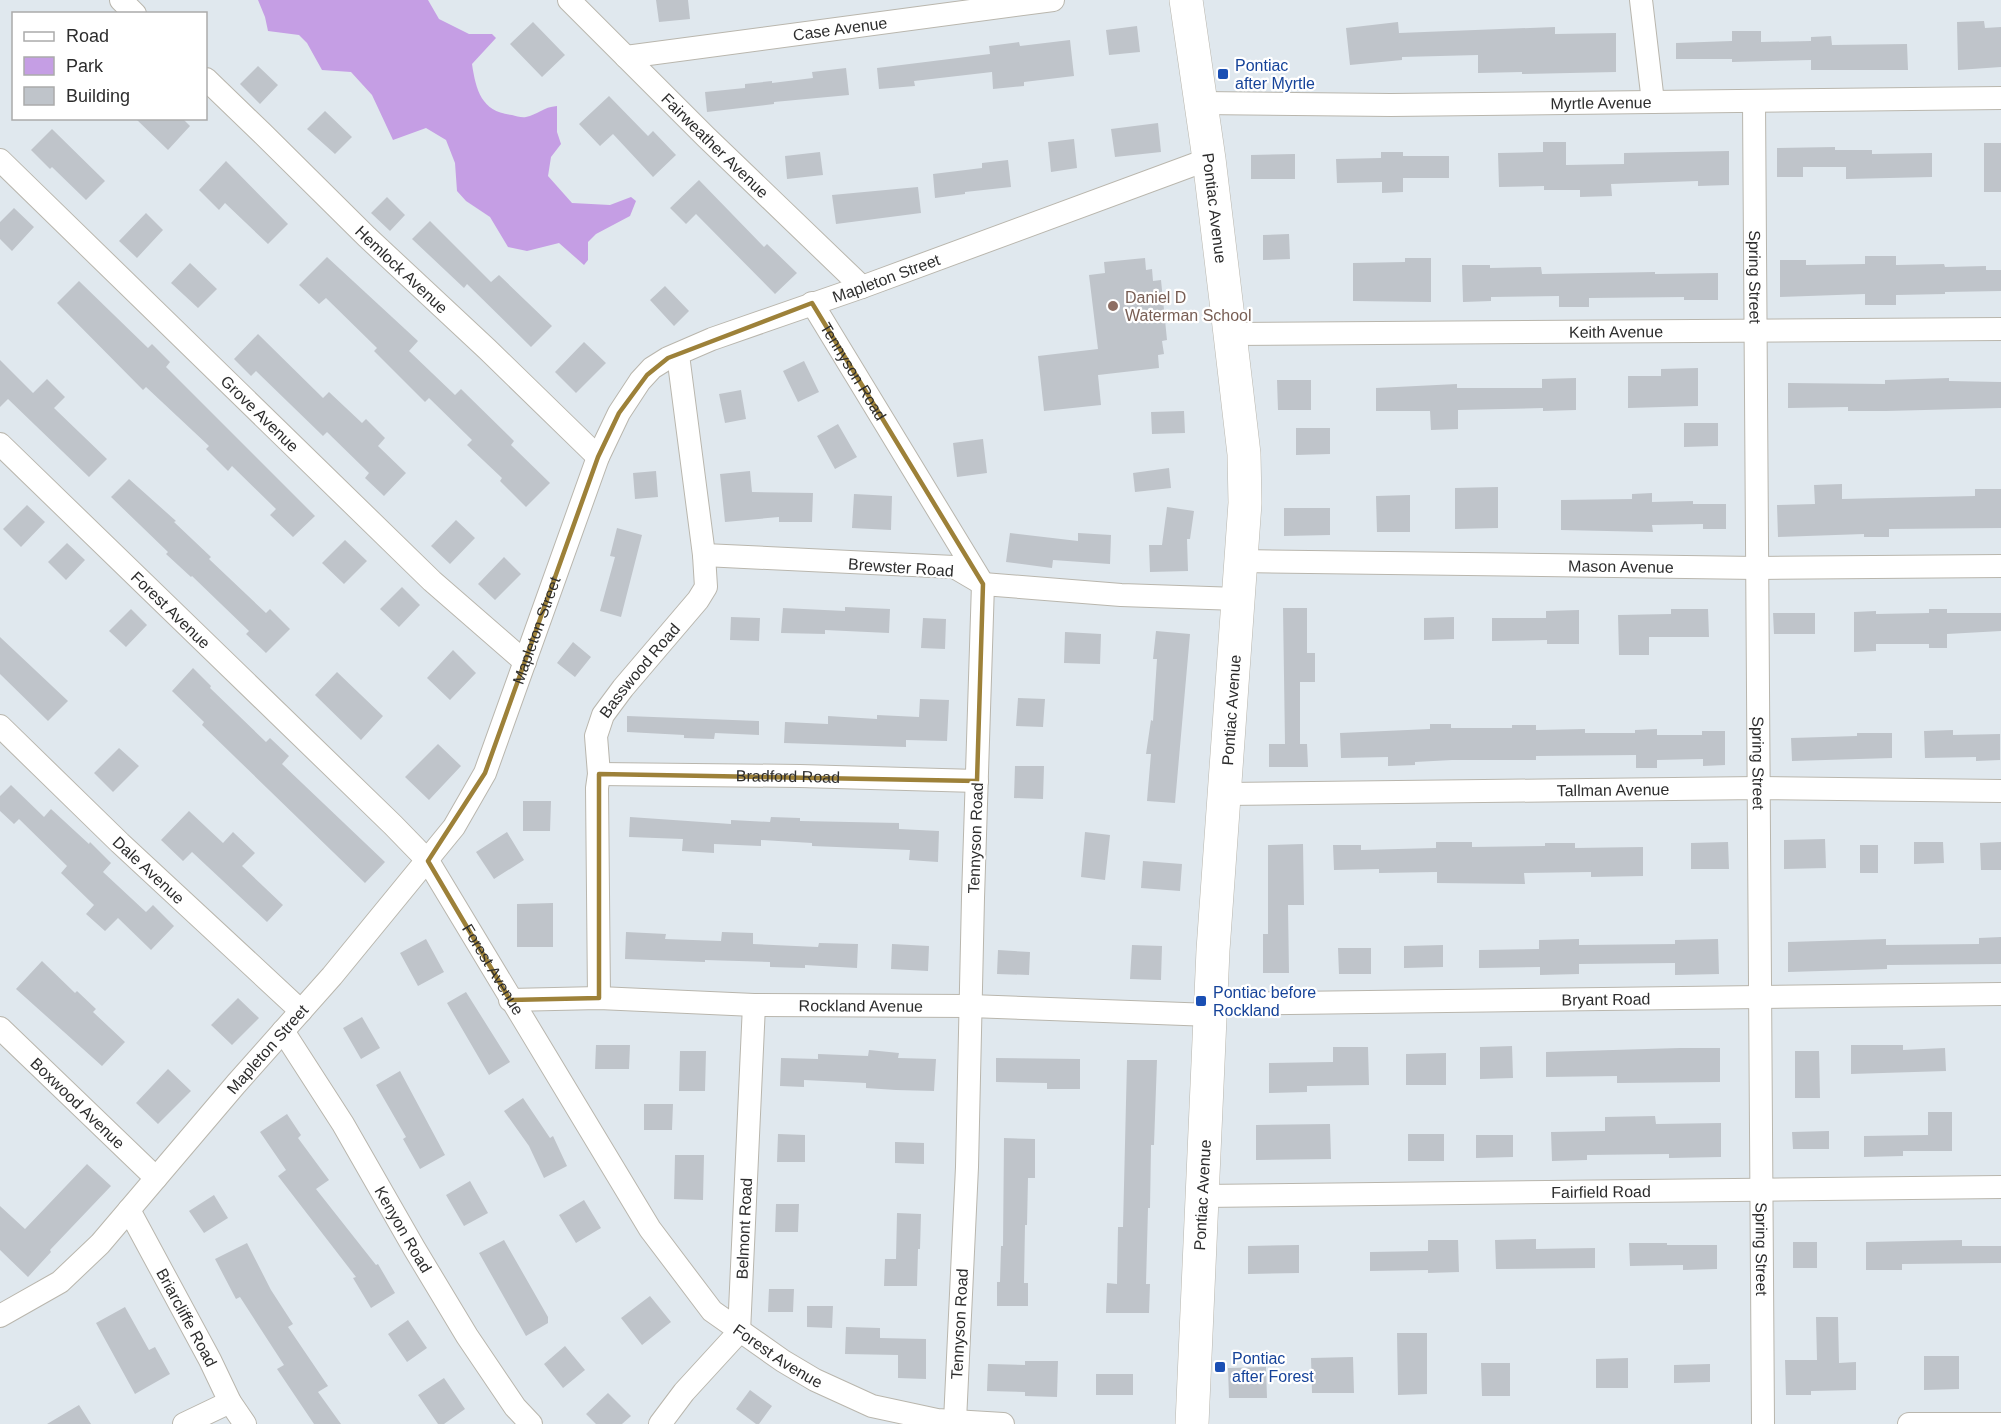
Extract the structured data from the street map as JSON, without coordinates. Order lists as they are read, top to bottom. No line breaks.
{"streets":{"main road":["Pontiac Avenue"],"street":["Case Avenue","Myrtle Avenue","Fairweather Avenue","Hemlock Avenue","Spring Street","Mapleton Street","Keith Avenue","Tennyson Road","Grove Avenue","Mason Avenue","Brewster Road","Forest Avenue","Basswood Road","Bradford Road","Tallman Avenue","Dale Avenue","Bryant Road","Rockland Avenue","Boxwood Avenue","Fairfield Road","Belmont Road","Kenyon Road","Briarcliffe Road"]},"crossings":[["Case Avenue","Fairweather Avenue"],["Myrtle Avenue","Pontiac Avenue"],["Myrtle Avenue","Spring Street"],["Fairweather Avenue","Mapleton Street"],["Pontiac Avenue","Mapleton Street"],["Pontiac Avenue","Keith Avenue"],["Pontiac Avenue","Mason Avenue"],["Pontiac Avenue","Brewster Road"],["Pontiac Avenue","Tallman Avenue"],["Pontiac Avenue","Bryant Road"],["Pontiac Avenue","Rockland Avenue"],["Pontiac Avenue","Fairfield Road"],["Hemlock Avenue","Mapleton Street"],["Spring Street","Keith Avenue"],["Spring Street","Mason Avenue"],["Spring Street","Tallman Avenue"],["Spring Street","Bryant Road"],["Spring Street","Fairfield Road"],["Mapleton Street","Tennyson Road"],["Mapleton Street","Grove Avenue"],["Mapleton Street","Forest Avenue"],["Mapleton Street","Basswood Road"],["Mapleton Street","Dale Avenue"],["Mapleton Street","Boxwood Avenue"],["Mapleton Street","Kenyon Road"],["Mapleton Street","Briarcliffe Road"],["Tennyson Road","Brewster Road"],["Tennyson Road","Forest Avenue"],["Tennyson Road","Bradford Road"],["Tennyson Road","Rockland Avenue"],["Brewster Road","Basswood Road"],["Forest Avenue","Rockland Avenue"],["Forest Avenue","Belmont Road"],["Basswood Road","Bradford Road"],["Basswood Road","Rockland Avenue"],["Bryant Road","Rockland Avenue"],["Rockland Avenue","Belmont Road"]],"places":{"transit":["Pontiac after Myrtle","Pontiac before Rockland","Pontiac after Forest"],"other":["Daniel D Waterman School"]},"legend":["Road","Park","Building"]}
